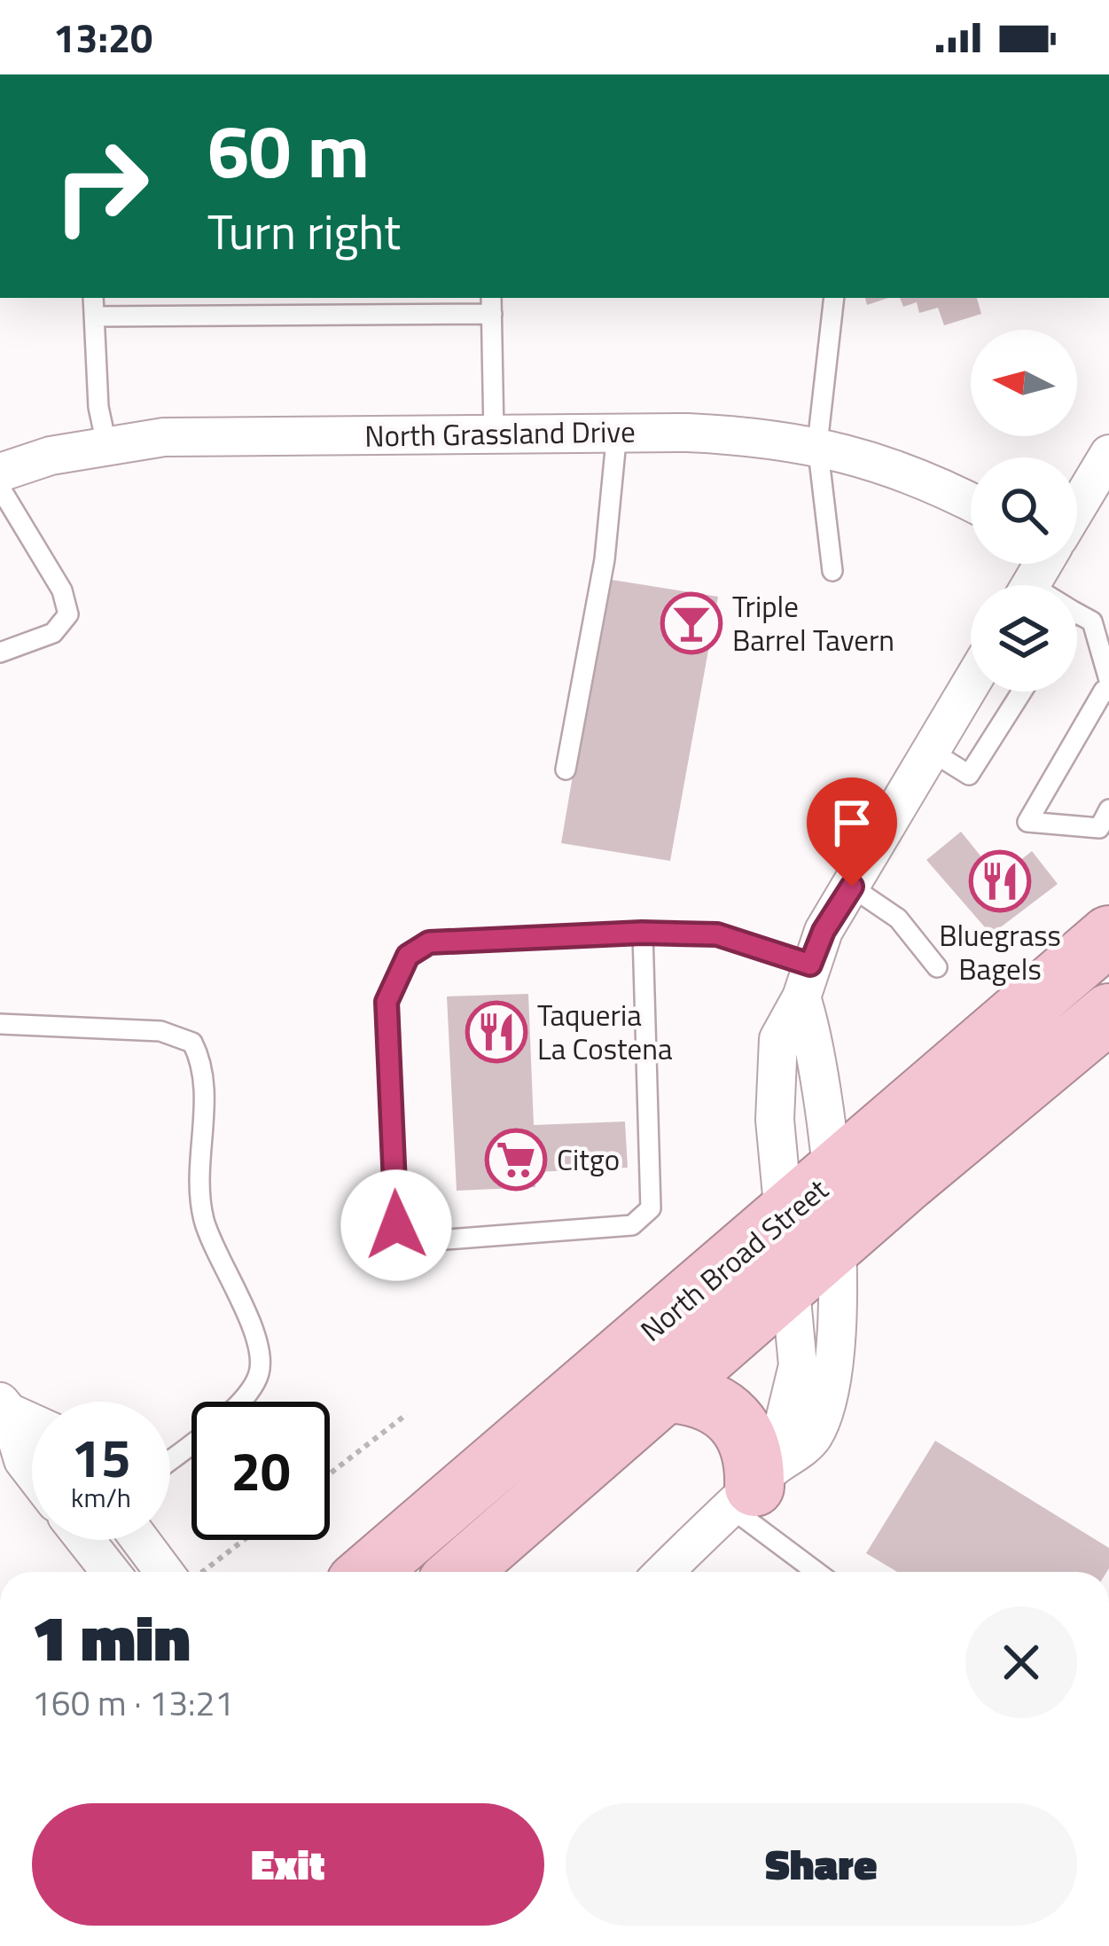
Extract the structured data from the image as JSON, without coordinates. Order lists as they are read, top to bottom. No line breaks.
{"streets":{"highway":["North Broad Street"],"street":["North Grassland Drive"]},"places":{"bar":["Triple Barrel Tavern"],"restaurant":["Bluegrass Bagels","Taqueria La Costena"],"supermarket":["Citgo"]},"north":"left","page":{"status":"13:20","turn":["60 m","Turn right"],"speed":"15 km/h","limit":"20","heading":["1 min","160 m · 13:21"],"buttons":["Exit","Share"]}}
